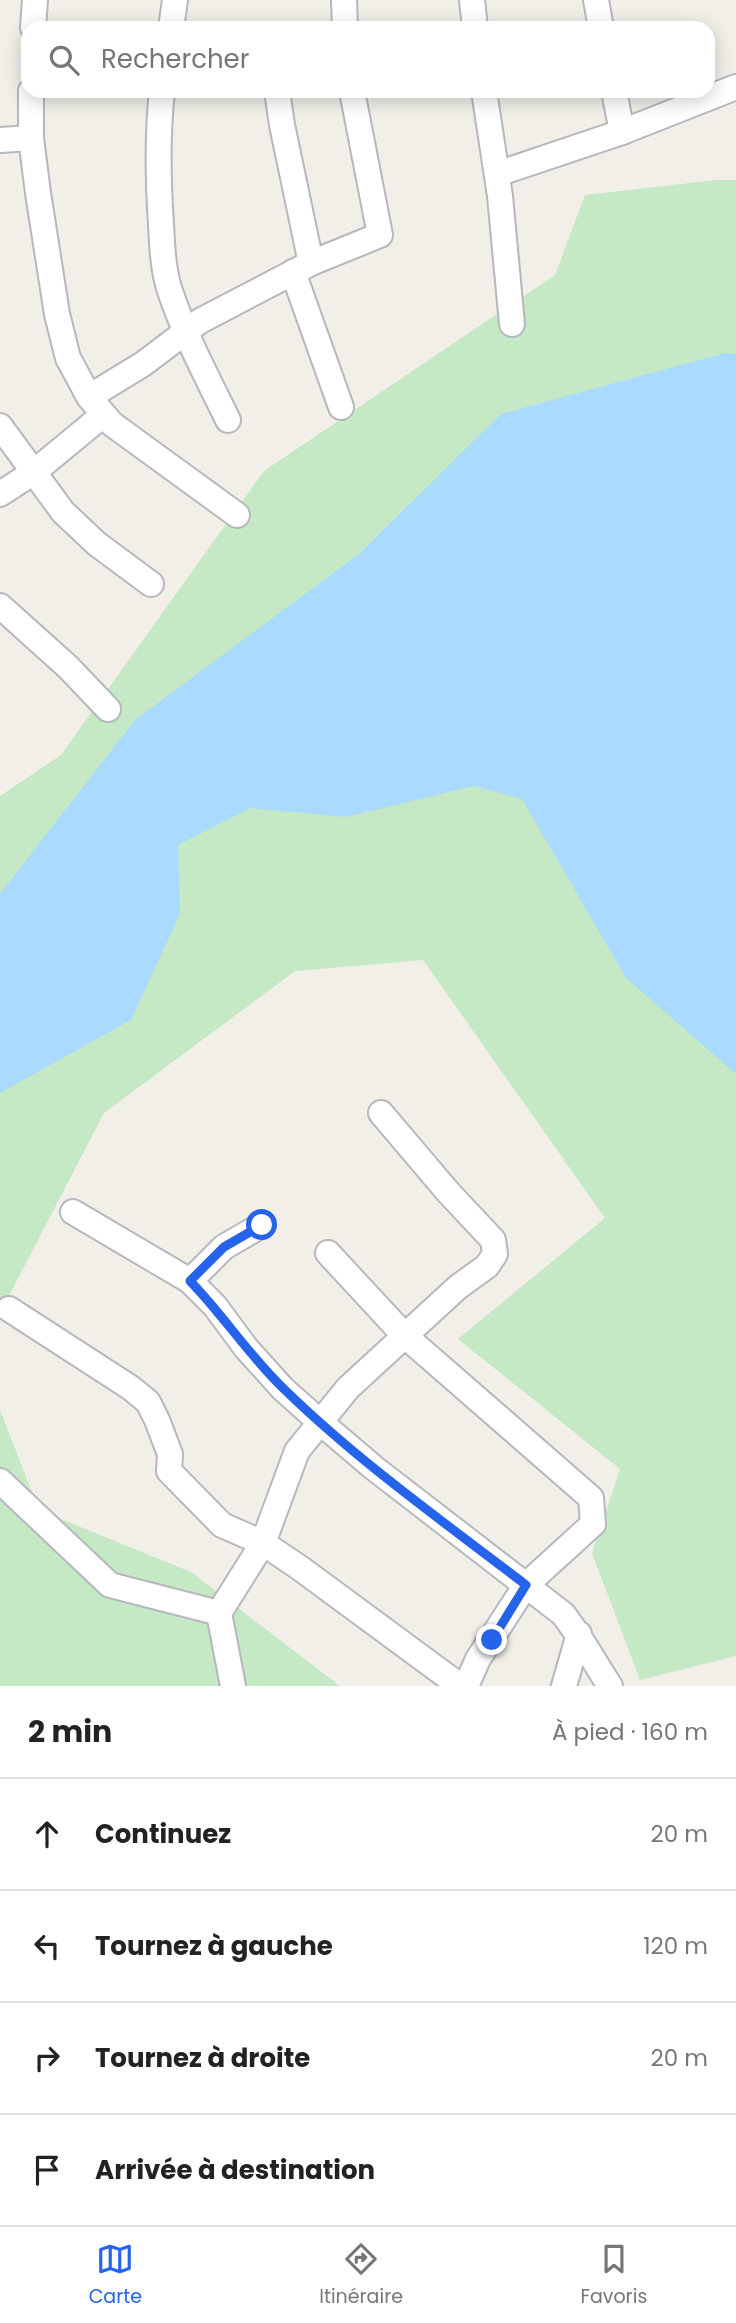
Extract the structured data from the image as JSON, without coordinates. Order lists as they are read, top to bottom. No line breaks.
{"page":{"search":"Rechercher","heading":["2 min","À pied · 160 m"],"list":[["Continuez","20 m"],["Tournez à gauche","120 m"],["Tournez à droite","20 m"],"Arrivée à destination"],"nav":["Carte","Itinéraire","Favoris"]}}
